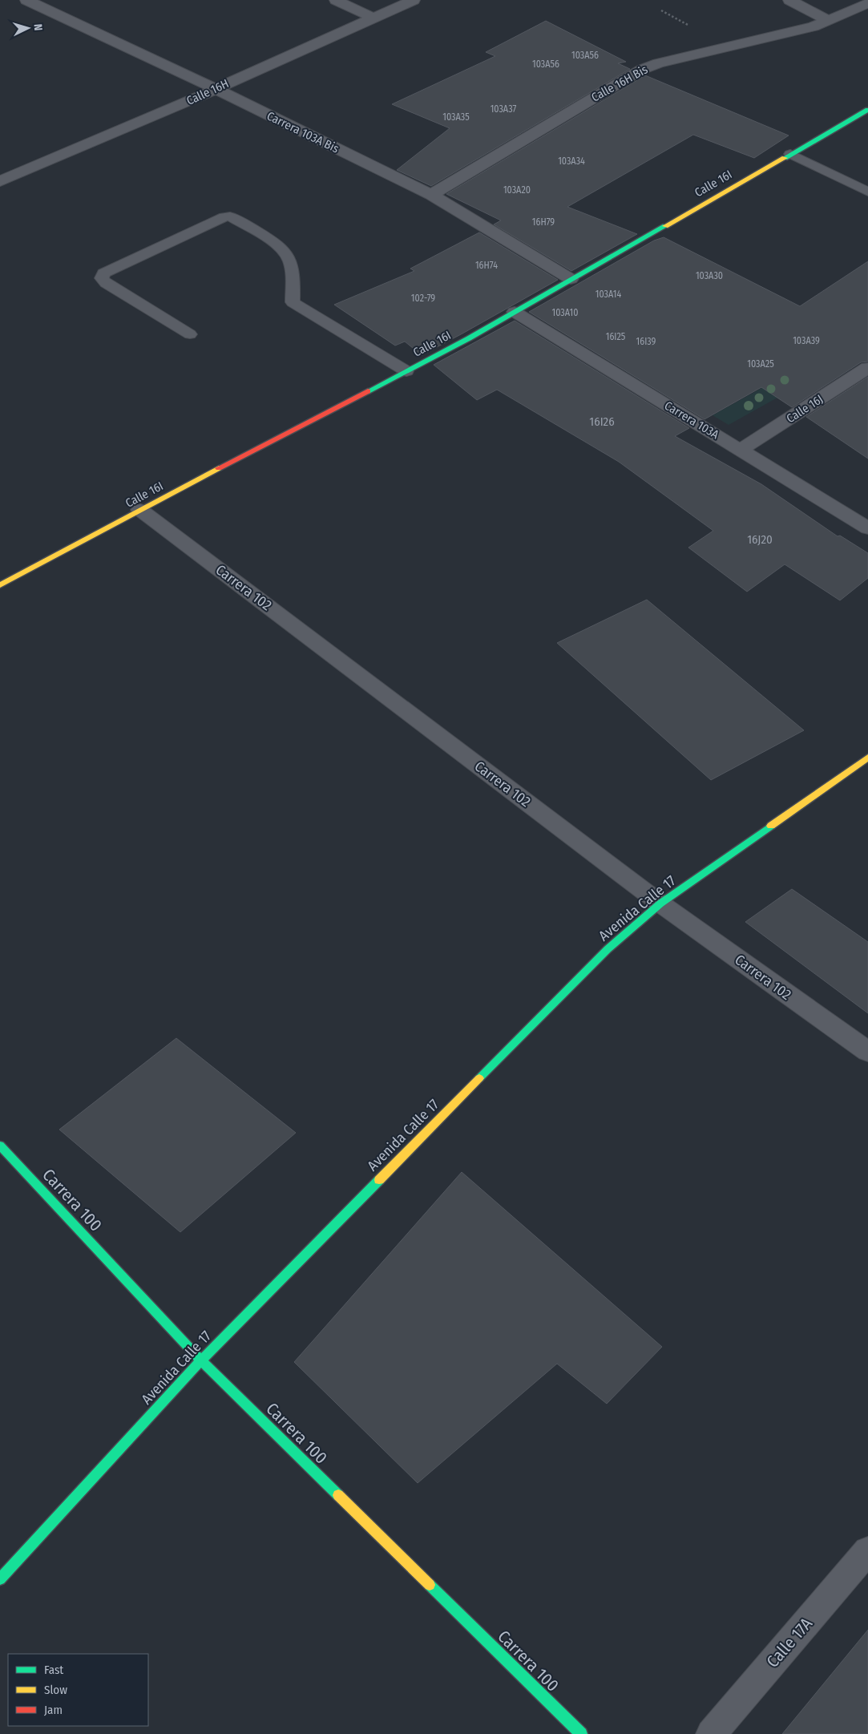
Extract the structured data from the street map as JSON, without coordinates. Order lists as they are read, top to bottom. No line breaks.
{"streets":{"street":["Calle 16H Bis","Calle 16H","Carrera 103A Bis","Calle 16I","Calle 16J","Carrera 103A","Carrera 102","Avenida Calle 17","Carrera 100","Calle 17A"]},"crossings":[["Calle 16H Bis","Carrera 103A Bis"],["Calle 16H","Carrera 103A Bis"],["Carrera 103A Bis","Calle 16I"],["Calle 16I","Carrera 103A"],["Calle 16I","Carrera 102"],["Calle 16J","Carrera 103A"],["Carrera 102","Avenida Calle 17"],["Avenida Calle 17","Carrera 100"]],"house_numbers":["103A56","103A56","103A37","103A35","103A34","103A20","16H79","16H74","103A30","103A14","102-79","103A10","16I25","103A39","16I39","103A25","16I26","16J20"],"legend":["Fast","Slow","Jam"],"north":"right"}
